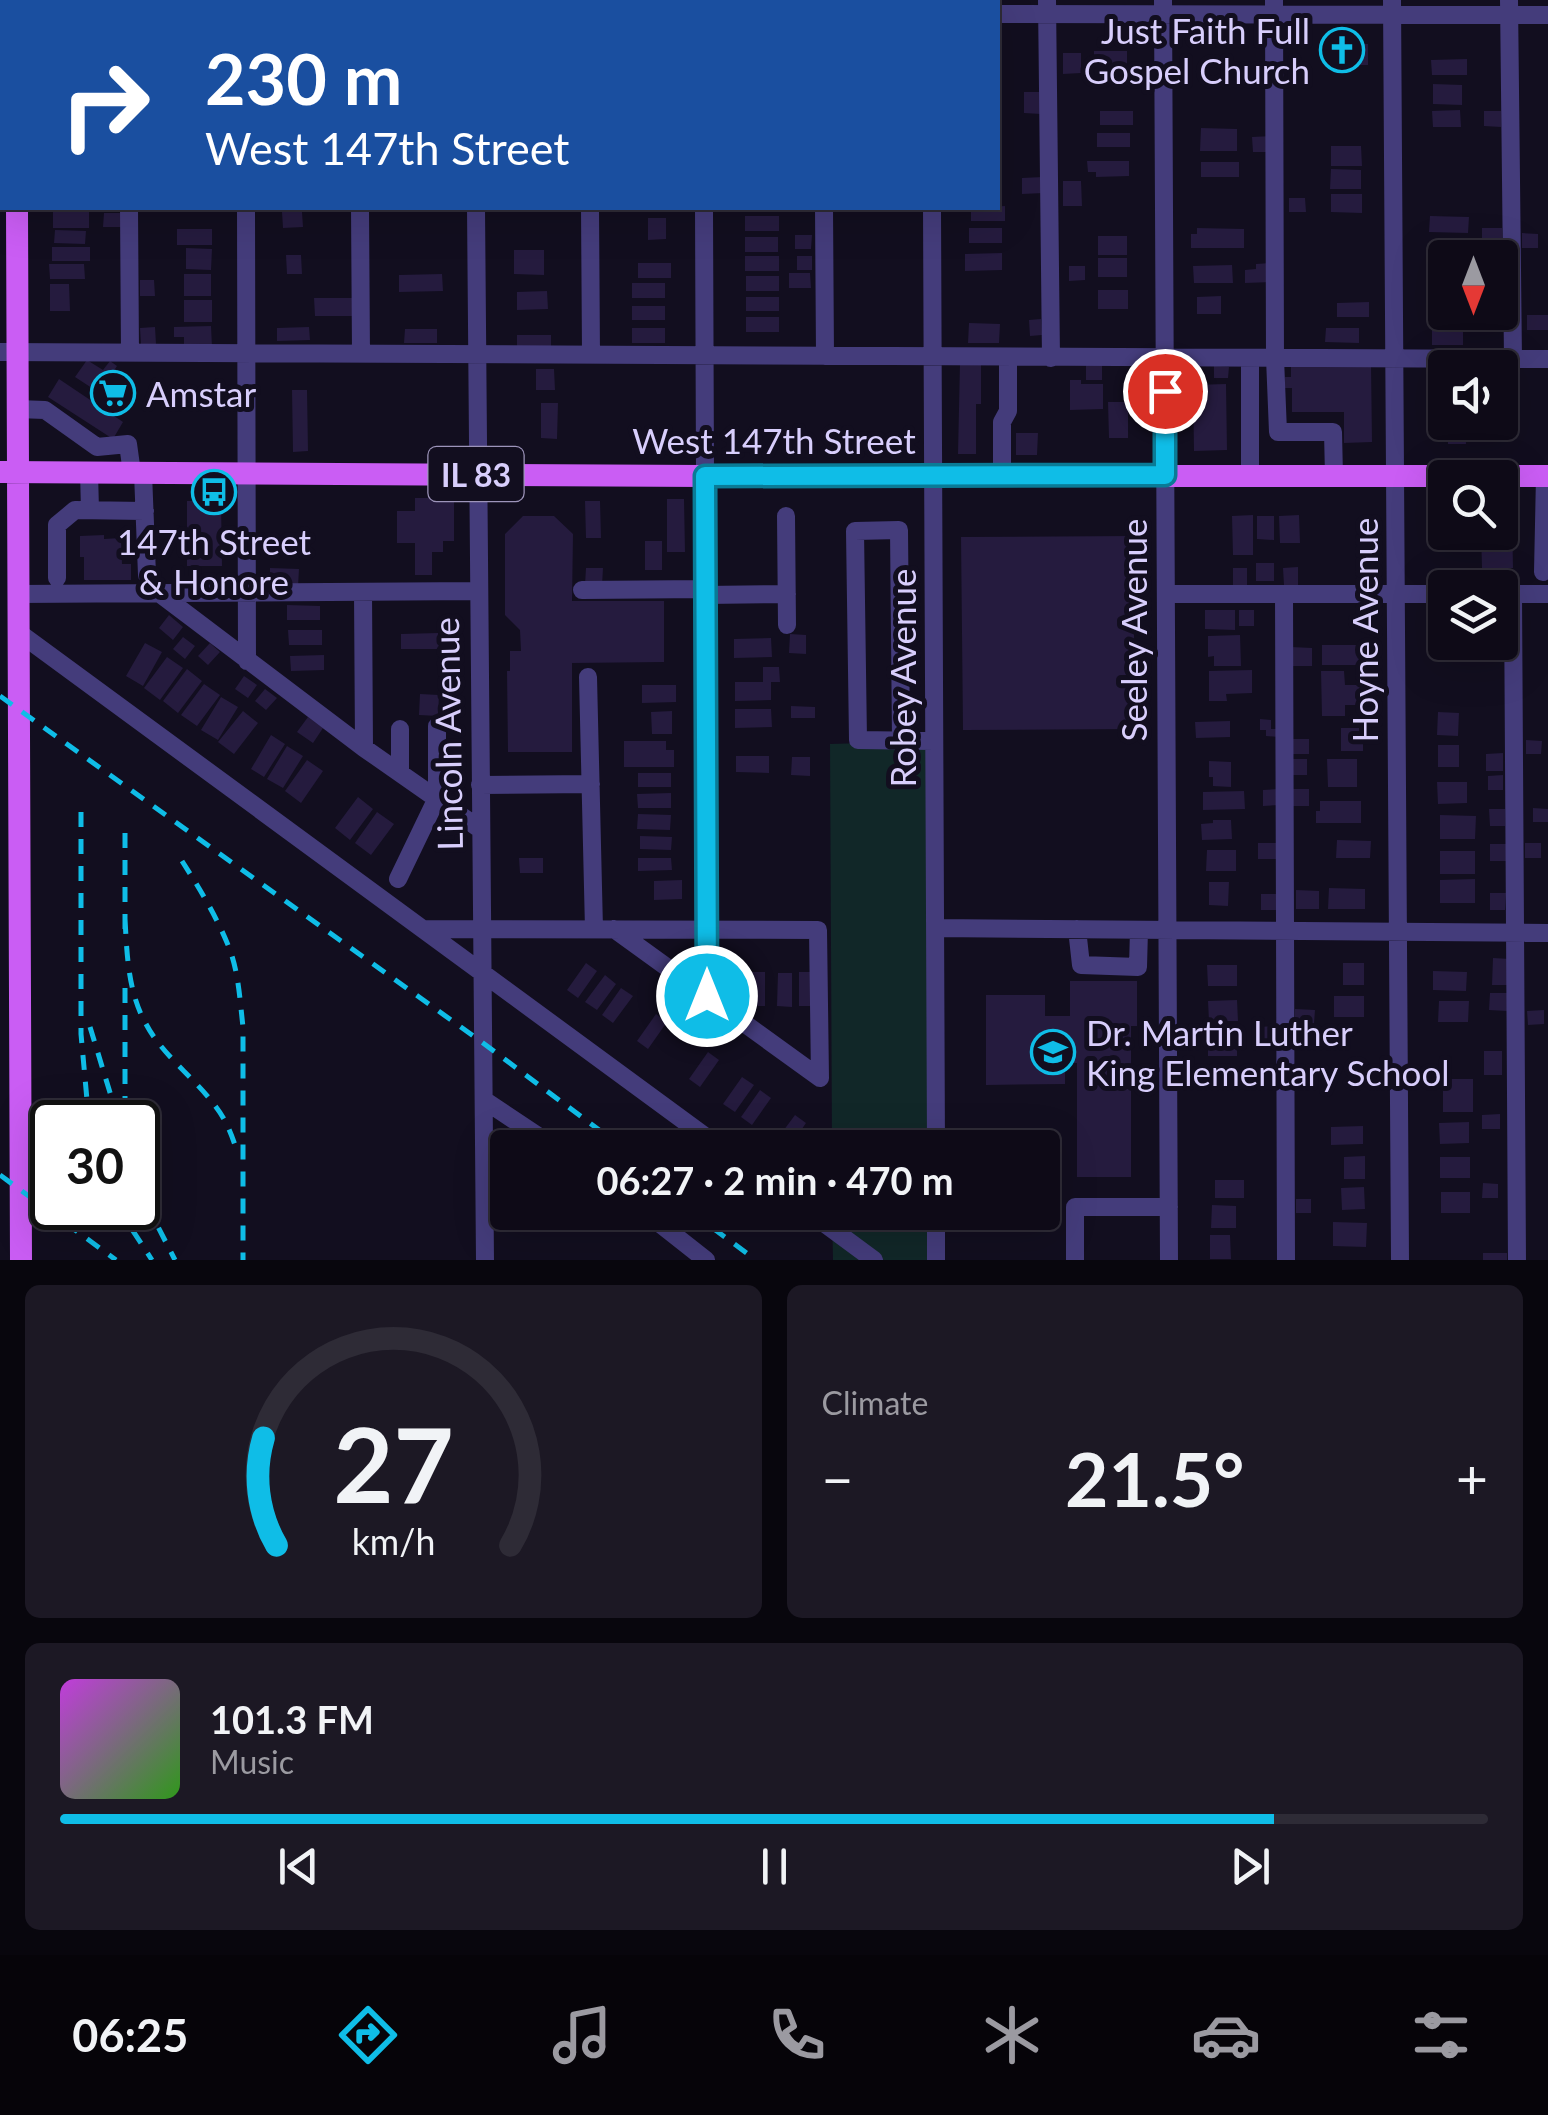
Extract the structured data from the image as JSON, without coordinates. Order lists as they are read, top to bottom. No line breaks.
{"streets":{"main road":["West 147th Street","IL 83"],"street":["Seeley Avenue","Hoyne Avenue","Robey Avenue","Lincoln Avenue"]},"crossings":[["West 147th Street","Seeley Avenue"],["West 147th Street","Hoyne Avenue"],["West 147th Street","Robey Avenue"],["West 147th Street","Lincoln Avenue"]],"places":{"church":["Just Faith Full Gospel Church"],"supermarket":["Amstar"],"bus stop":["147th Street & Honore"],"school or university":["Dr. Martin Luther King Elementary School"]},"north":"bottom","page":{"turn":["230 m","West 147th Street"],"limit":"30","trip":"06:27 · 2 min · 470 m","tile":"Climate","heat":["−","21.5°","+"],"song":["101.3 FM","Music"],"tabs":"06:25","gauge":["27","km/h"]}}
